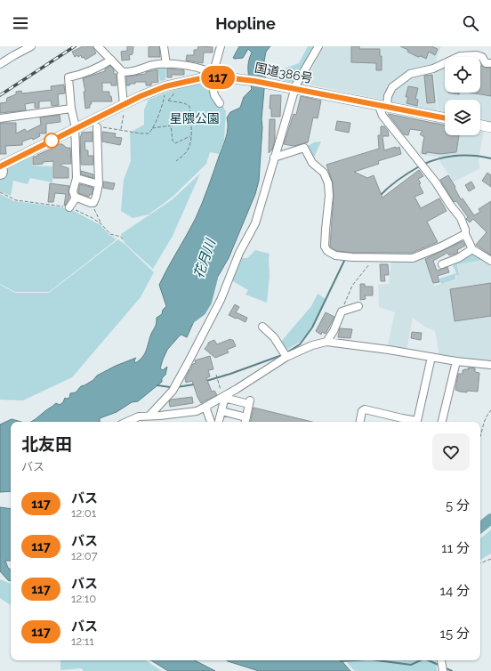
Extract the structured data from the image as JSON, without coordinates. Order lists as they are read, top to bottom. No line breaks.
{"streets":{"highway":["国道386号"]},"water":["花月川"],"parks":["星隈公園"],"lines":["bus line 117"],"page":{"header":"Hopline","on_map":"117","heading":["北友田","バス"],"list":[{"mark":"117","name":"バス","note":"12:01","value":"5 分"},{"mark":"117","name":"バス","note":"12:07","value":"11 分"},{"mark":"117","name":"バス","note":"12:10","value":"14 分"},{"mark":"117","name":"バス","note":"12:11","value":"15 分"}]}}
